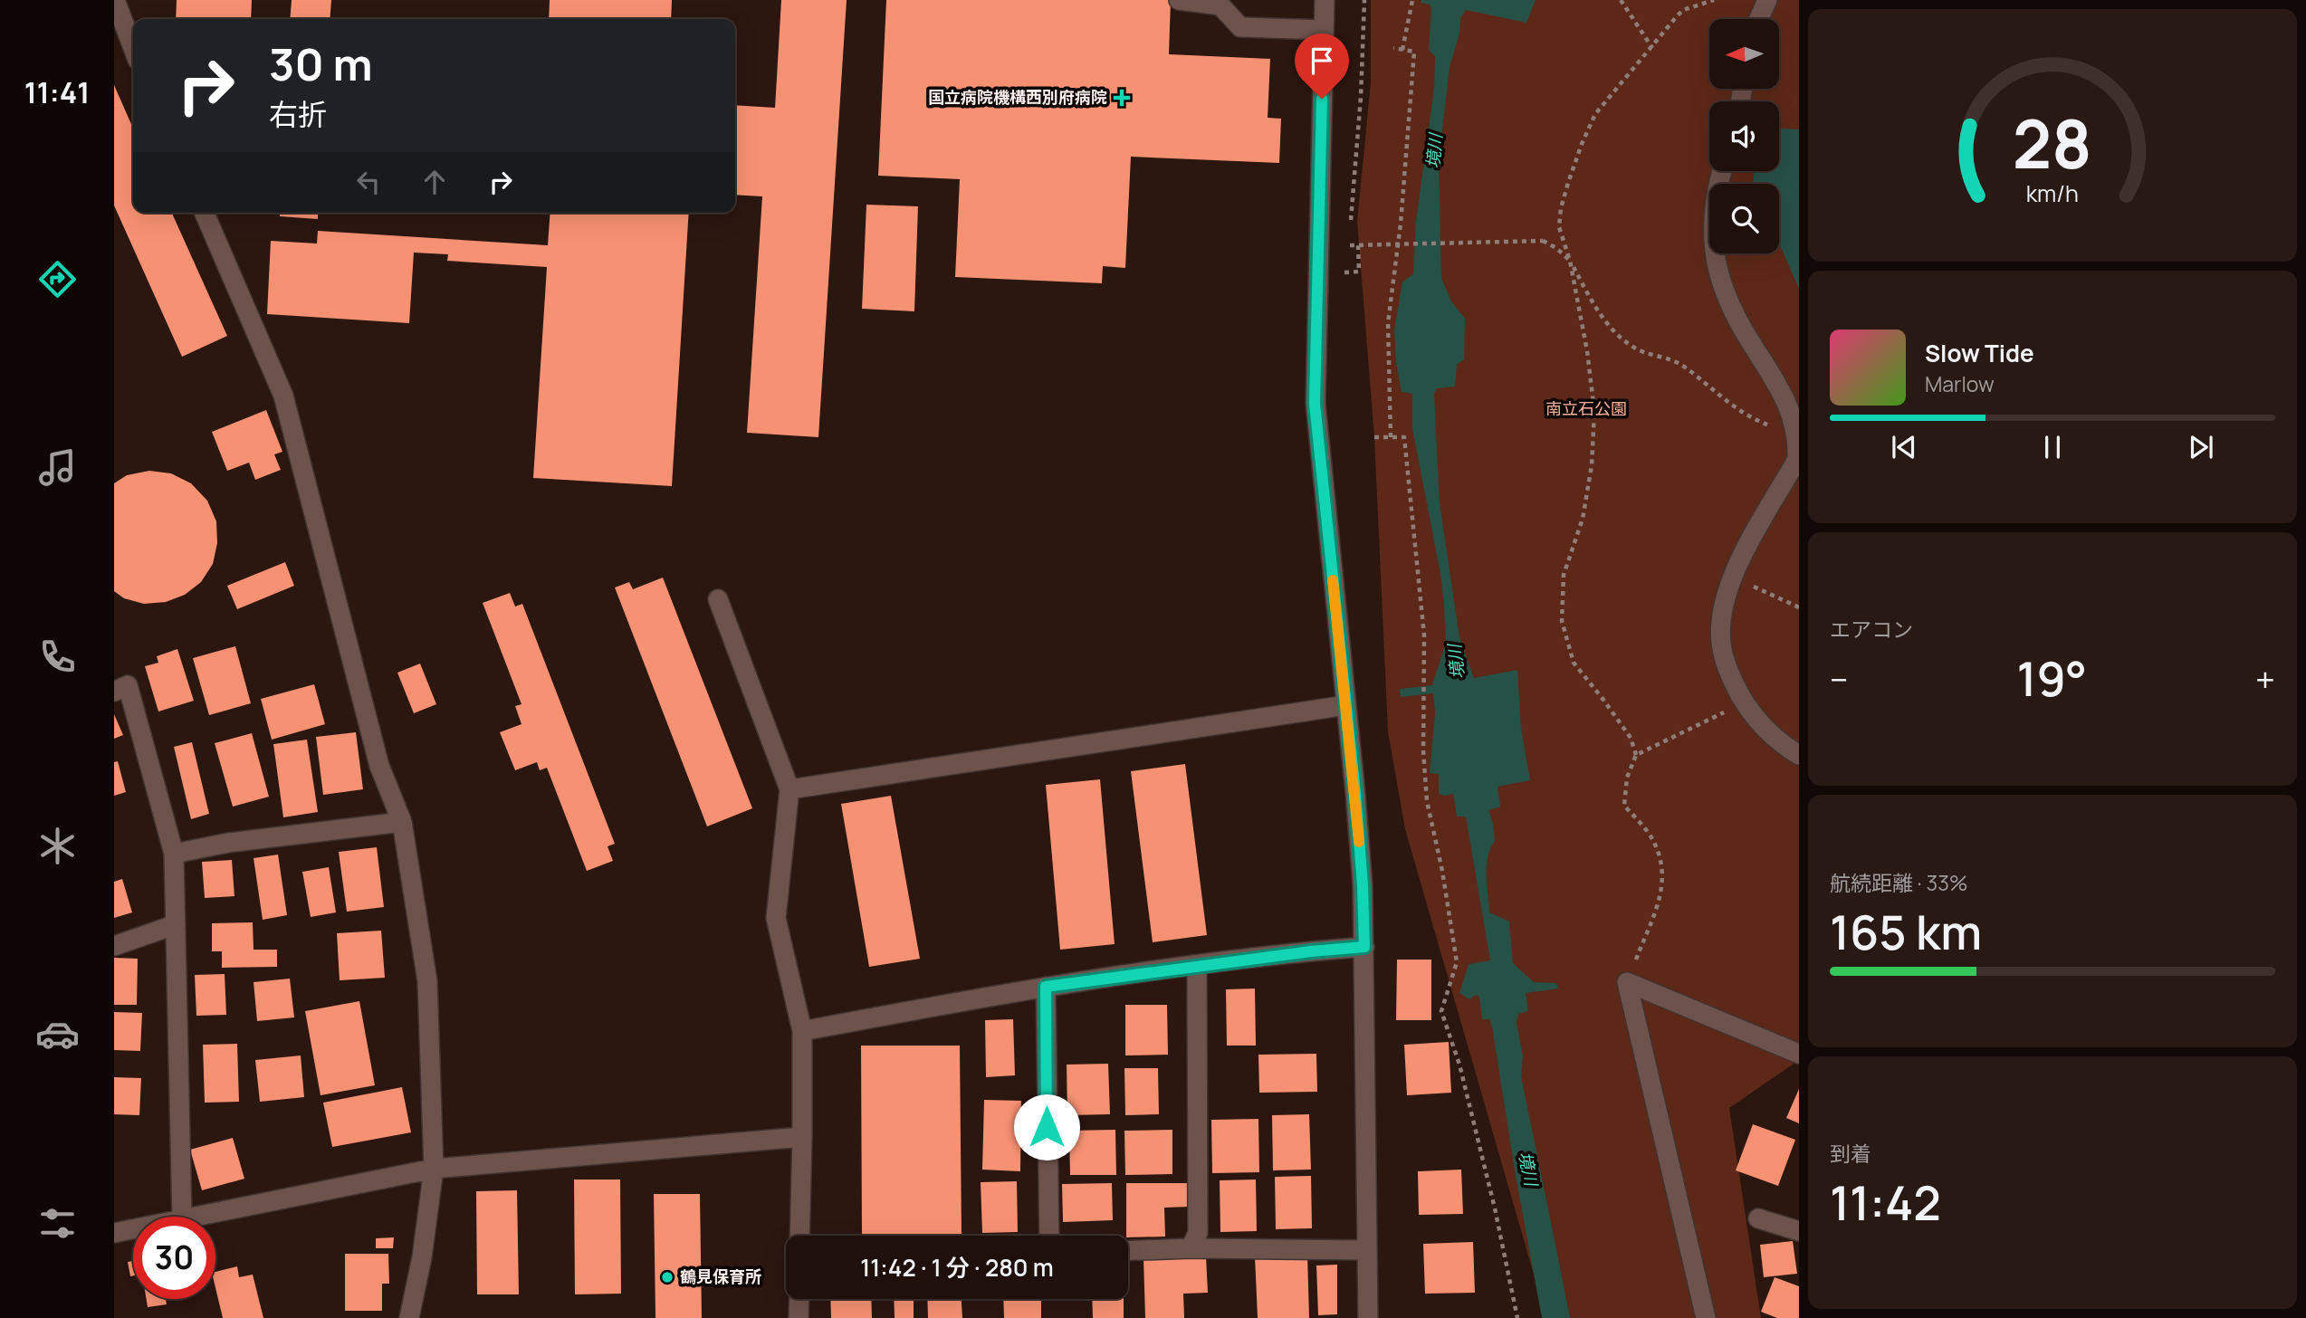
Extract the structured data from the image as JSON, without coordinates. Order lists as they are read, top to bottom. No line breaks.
{"water":["境川"],"parks":["南立石公園"],"places":{"health":["国立病院機構西別府病院"],"other":["鶴見保育所"]},"north":"left","page":{"tabs":"11:41","turn":["30 m","右折"],"song":["Slow Tide","Marlow"],"tile":["エアコン",["航続距離 · 33%","165 km"],["到着","11:42"]],"heat":["−","19°","+"],"limit":"30","trip":"11:42 · 1 分 · 280 m","gauge":["28","km/h"]}}
